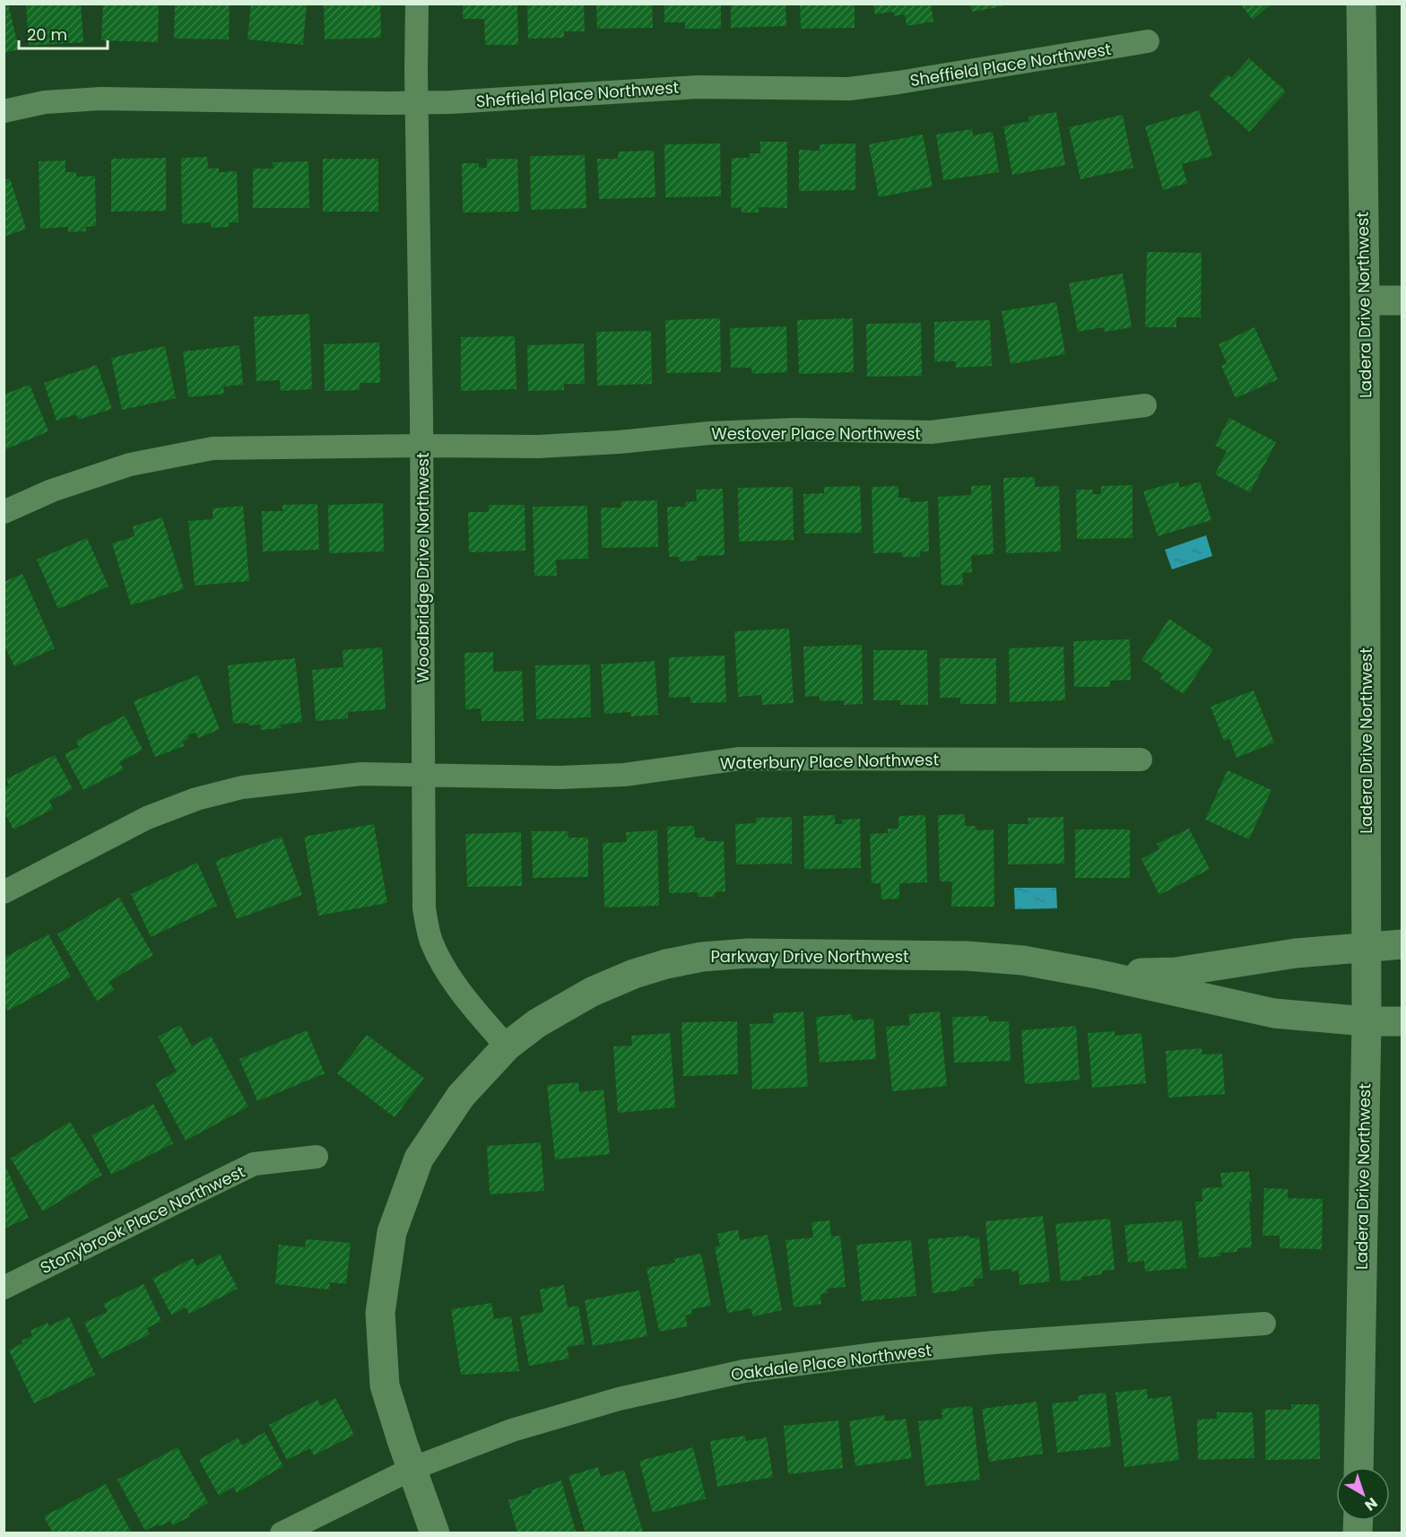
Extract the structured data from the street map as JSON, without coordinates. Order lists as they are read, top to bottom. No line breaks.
{"streets":{"street":["Sheffield Place Northwest","Ladera Drive Northwest","Westover Place Northwest","Woodbridge Drive Northwest","Waterbury Place Northwest","Parkway Drive Northwest","Stonybrook Place Northwest","Oakdale Place Northwest"]},"crossings":[["Sheffield Place Northwest","Woodbridge Drive Northwest"],["Ladera Drive Northwest","Parkway Drive Northwest"],["Westover Place Northwest","Woodbridge Drive Northwest"],["Woodbridge Drive Northwest","Waterbury Place Northwest"],["Woodbridge Drive Northwest","Parkway Drive Northwest"],["Parkway Drive Northwest","Oakdale Place Northwest"]],"scale_bar":"20 m","north":"bottom right"}
